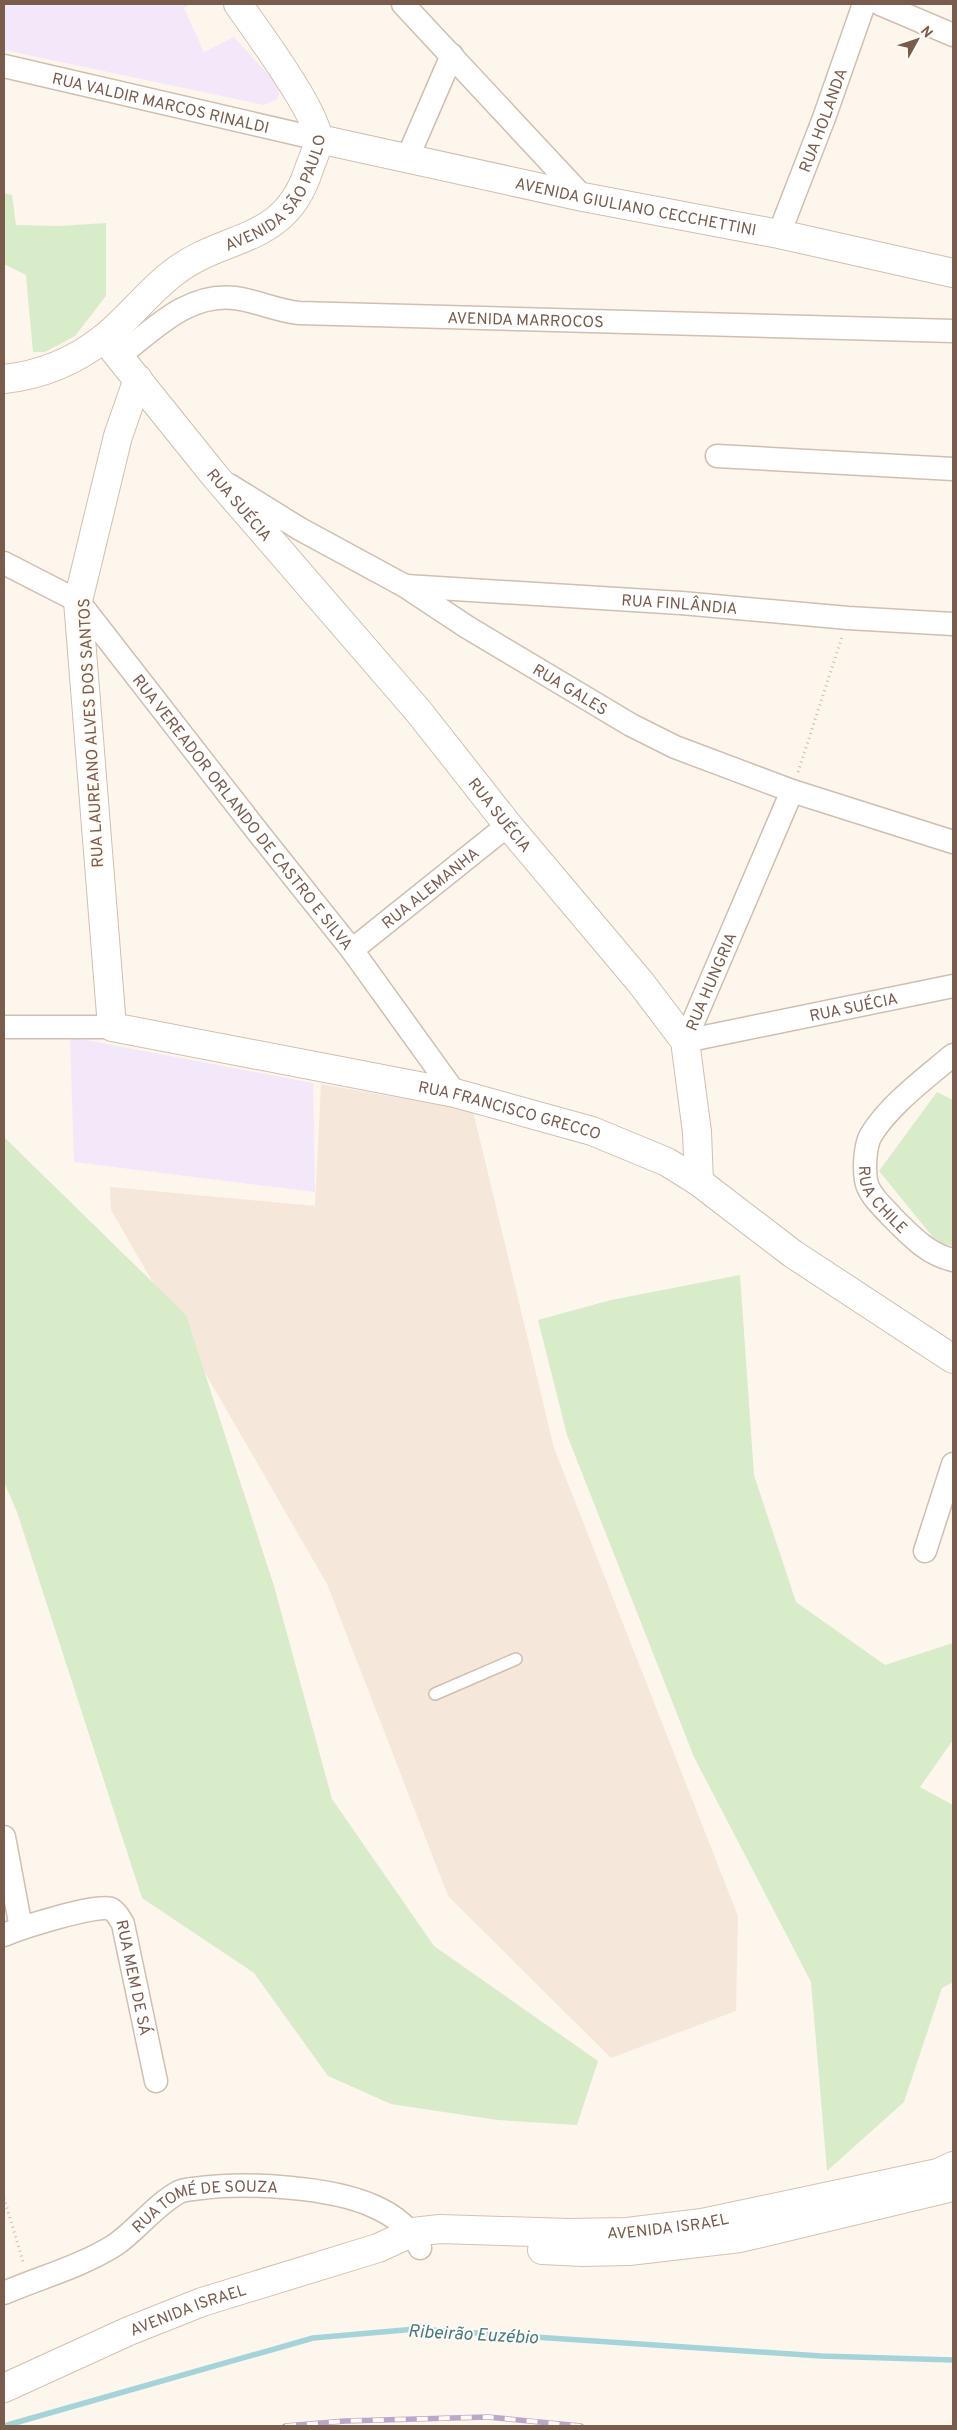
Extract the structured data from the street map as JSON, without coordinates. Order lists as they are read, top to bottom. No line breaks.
{"streets":{"street":["RUA VALDIR MARCOS RINALDI","RUA HOLANDA","AVENIDA SÃO PAULO","AVENIDA GIULIANO CECCHETTINI","AVENIDA MARROCOS","RUA SUÉCIA","RUA FINLÂNDIA","RUA GALES","RUA LAUREANO ALVES DOS SANTOS","RUA VEREADOR ORLANDO DE CASTRO E SILVA","RUA ALEMANHA","RUA HUNGRIA","RUA FRANCISCO GRECCO","RUA CHILE","RUA MEM DE SÁ","RUA TOMÉ DE SOUZA","AVENIDA ISRAEL"]},"crossings":[["RUA VALDIR MARCOS RINALDI","AVENIDA SÃO PAULO"],["RUA VALDIR MARCOS RINALDI","AVENIDA GIULIANO CECCHETTINI"],["RUA HOLANDA","AVENIDA GIULIANO CECCHETTINI"],["AVENIDA SÃO PAULO","AVENIDA GIULIANO CECCHETTINI"],["AVENIDA SÃO PAULO","AVENIDA MARROCOS"],["RUA SUÉCIA","RUA GALES"],["RUA SUÉCIA","RUA LAUREANO ALVES DOS SANTOS"],["RUA SUÉCIA","RUA ALEMANHA"],["RUA SUÉCIA","RUA HUNGRIA"],["RUA FINLÂNDIA","RUA GALES"],["RUA GALES","RUA HUNGRIA"],["RUA LAUREANO ALVES DOS SANTOS","RUA VEREADOR ORLANDO DE CASTRO E SILVA"],["RUA LAUREANO ALVES DOS SANTOS","RUA FRANCISCO GRECCO"],["RUA VEREADOR ORLANDO DE CASTRO E SILVA","RUA ALEMANHA"],["RUA VEREADOR ORLANDO DE CASTRO E SILVA","RUA FRANCISCO GRECCO"],["RUA HUNGRIA","RUA FRANCISCO GRECCO"],["RUA TOMÉ DE SOUZA","AVENIDA ISRAEL"]],"water":["Ribeirão Euzébio"],"north":"top right"}
